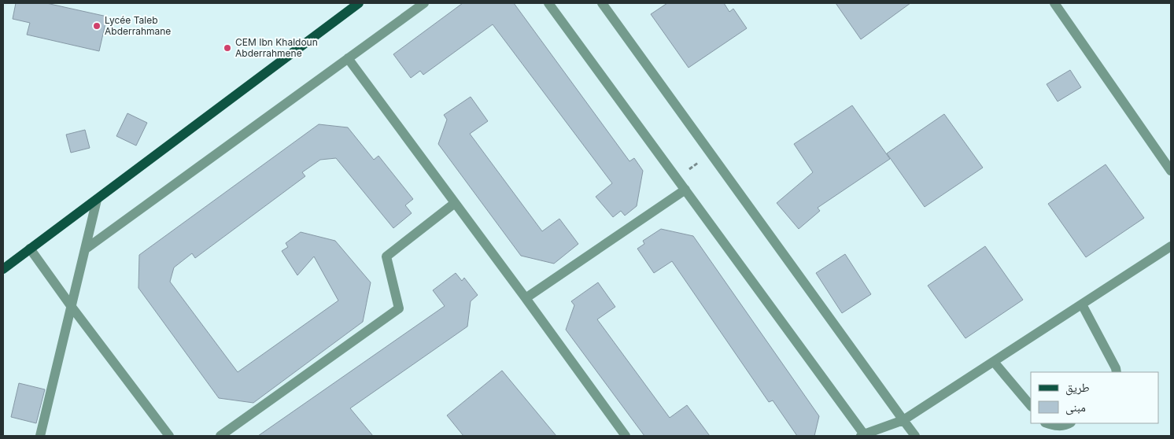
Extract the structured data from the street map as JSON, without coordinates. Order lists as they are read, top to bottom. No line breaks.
{"places":["Lycée Taleb Abderrahmane","CEM Ibn Khaldoun Abderrahmene"],"legend":["طريق","مبنى"]}
